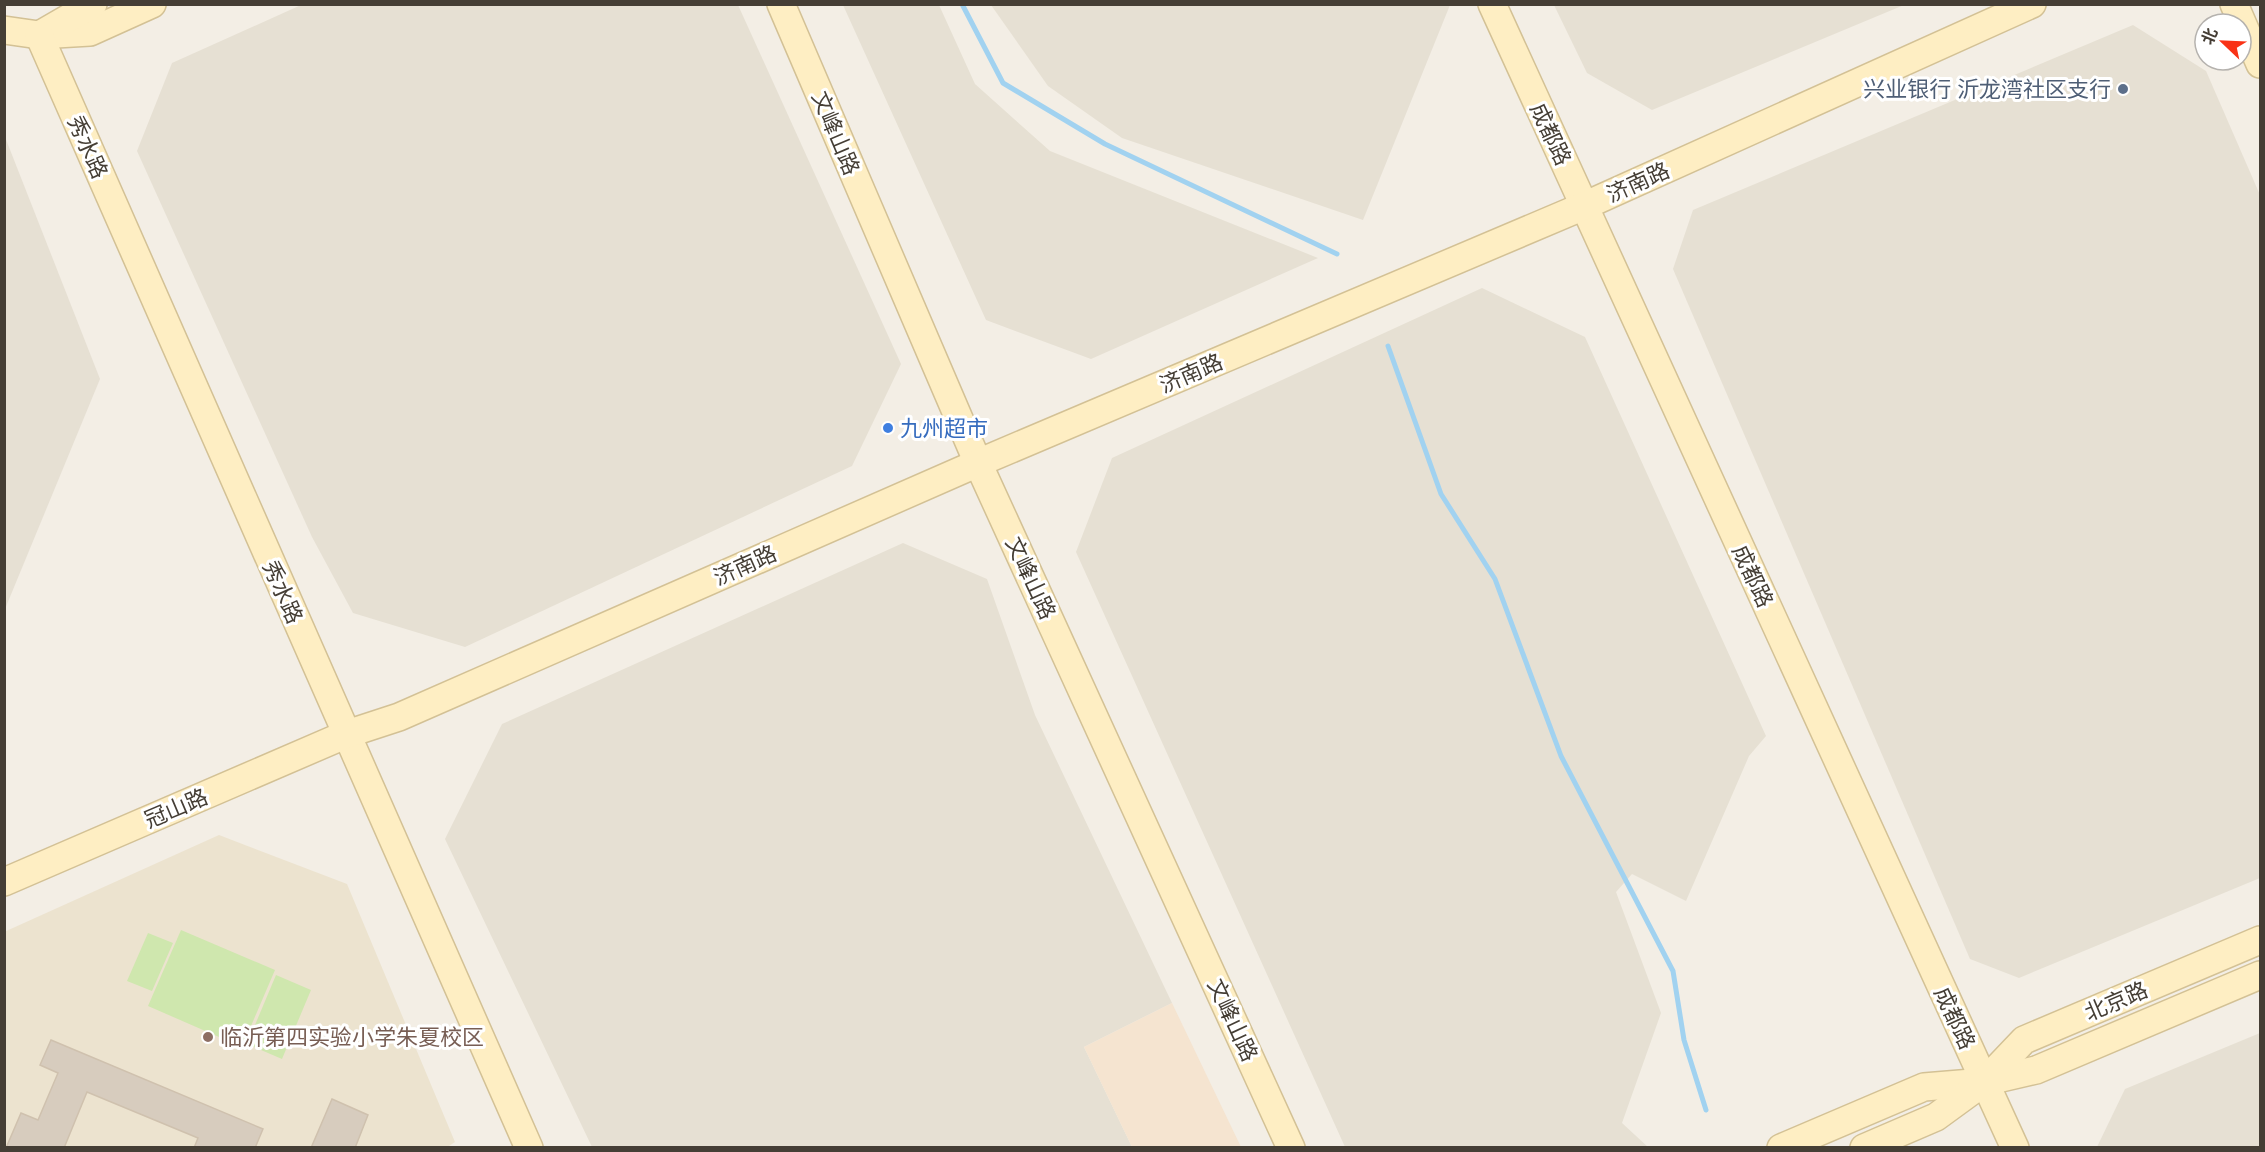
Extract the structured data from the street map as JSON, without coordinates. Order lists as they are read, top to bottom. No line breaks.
{"streets":{"street":["文峰山路","成都路","秀水路","济南路","冠山路","北京路"]},"crossings":[["文峰山路","济南路"],["成都路","济南路"],["成都路","北京路"],["秀水路","济南路"],["秀水路","冠山路"],["济南路","冠山路"]],"places":["兴业银行 沂龙湾社区支行","九州超市","临沂第四实验小学朱夏校区"],"north":"top left"}
